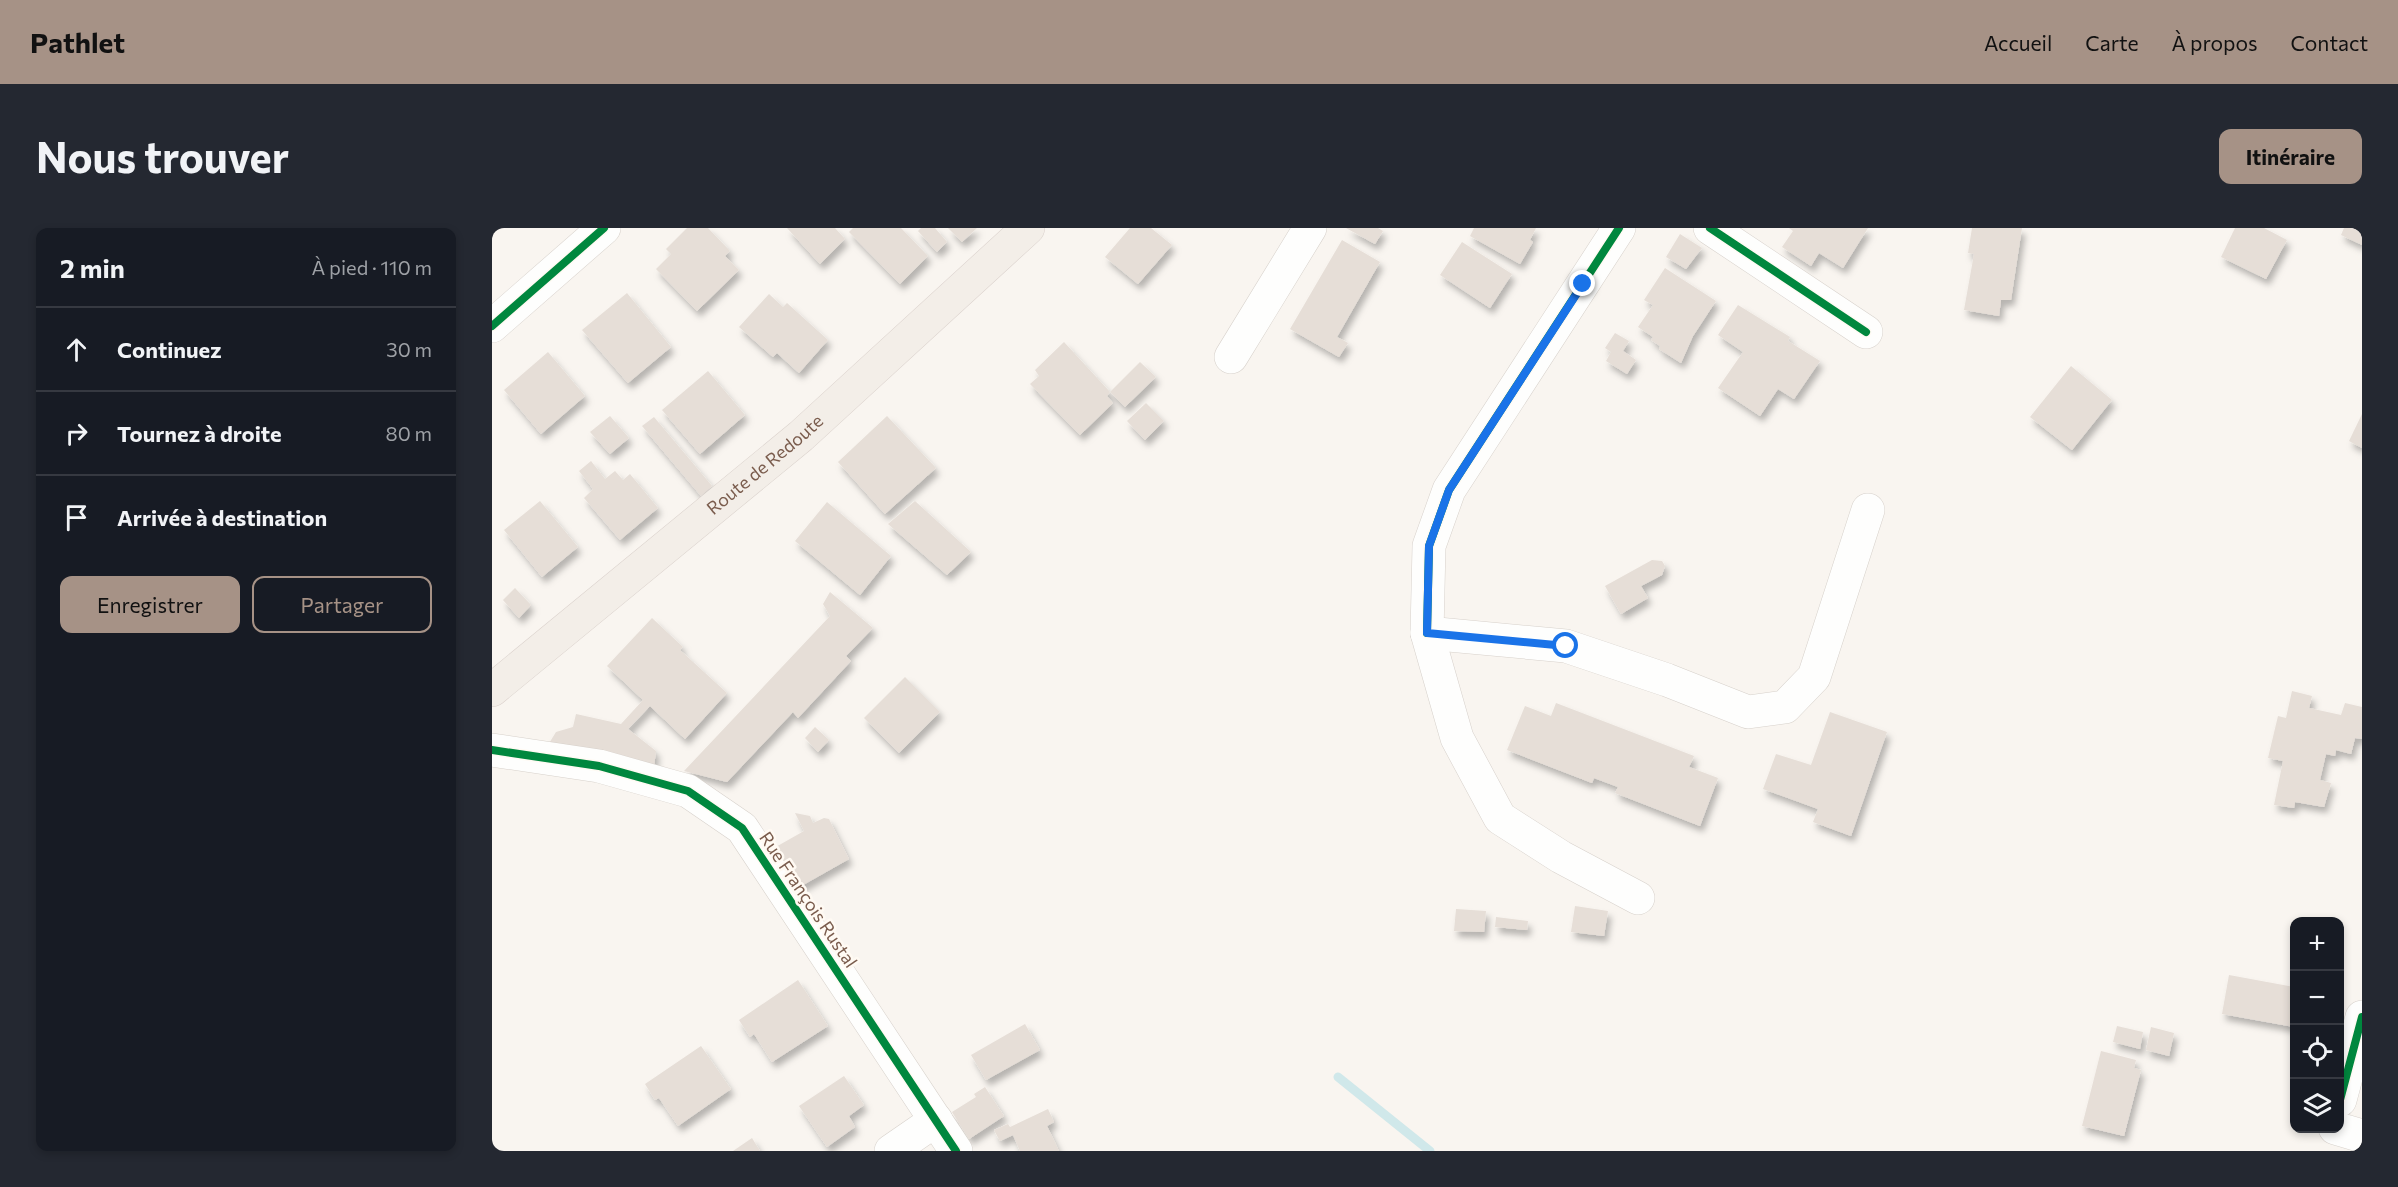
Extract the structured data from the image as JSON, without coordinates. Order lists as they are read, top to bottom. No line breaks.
{"streets":{"main road":["Route de Redoute"],"street":["Rue François Rustal"]},"page":{"header":"Pathlet","nav":["Accueil","Carte","À propos","Contact"],"buttons":["Itinéraire",["Enregistrer","Partager"]],"title":"Nous trouver","heading":["2 min","À pied · 110 m"],"list":[["Continuez","30 m"],["Tournez à droite","80 m"],"Arrivée à destination"],"map_buttons":["+","−"]}}
